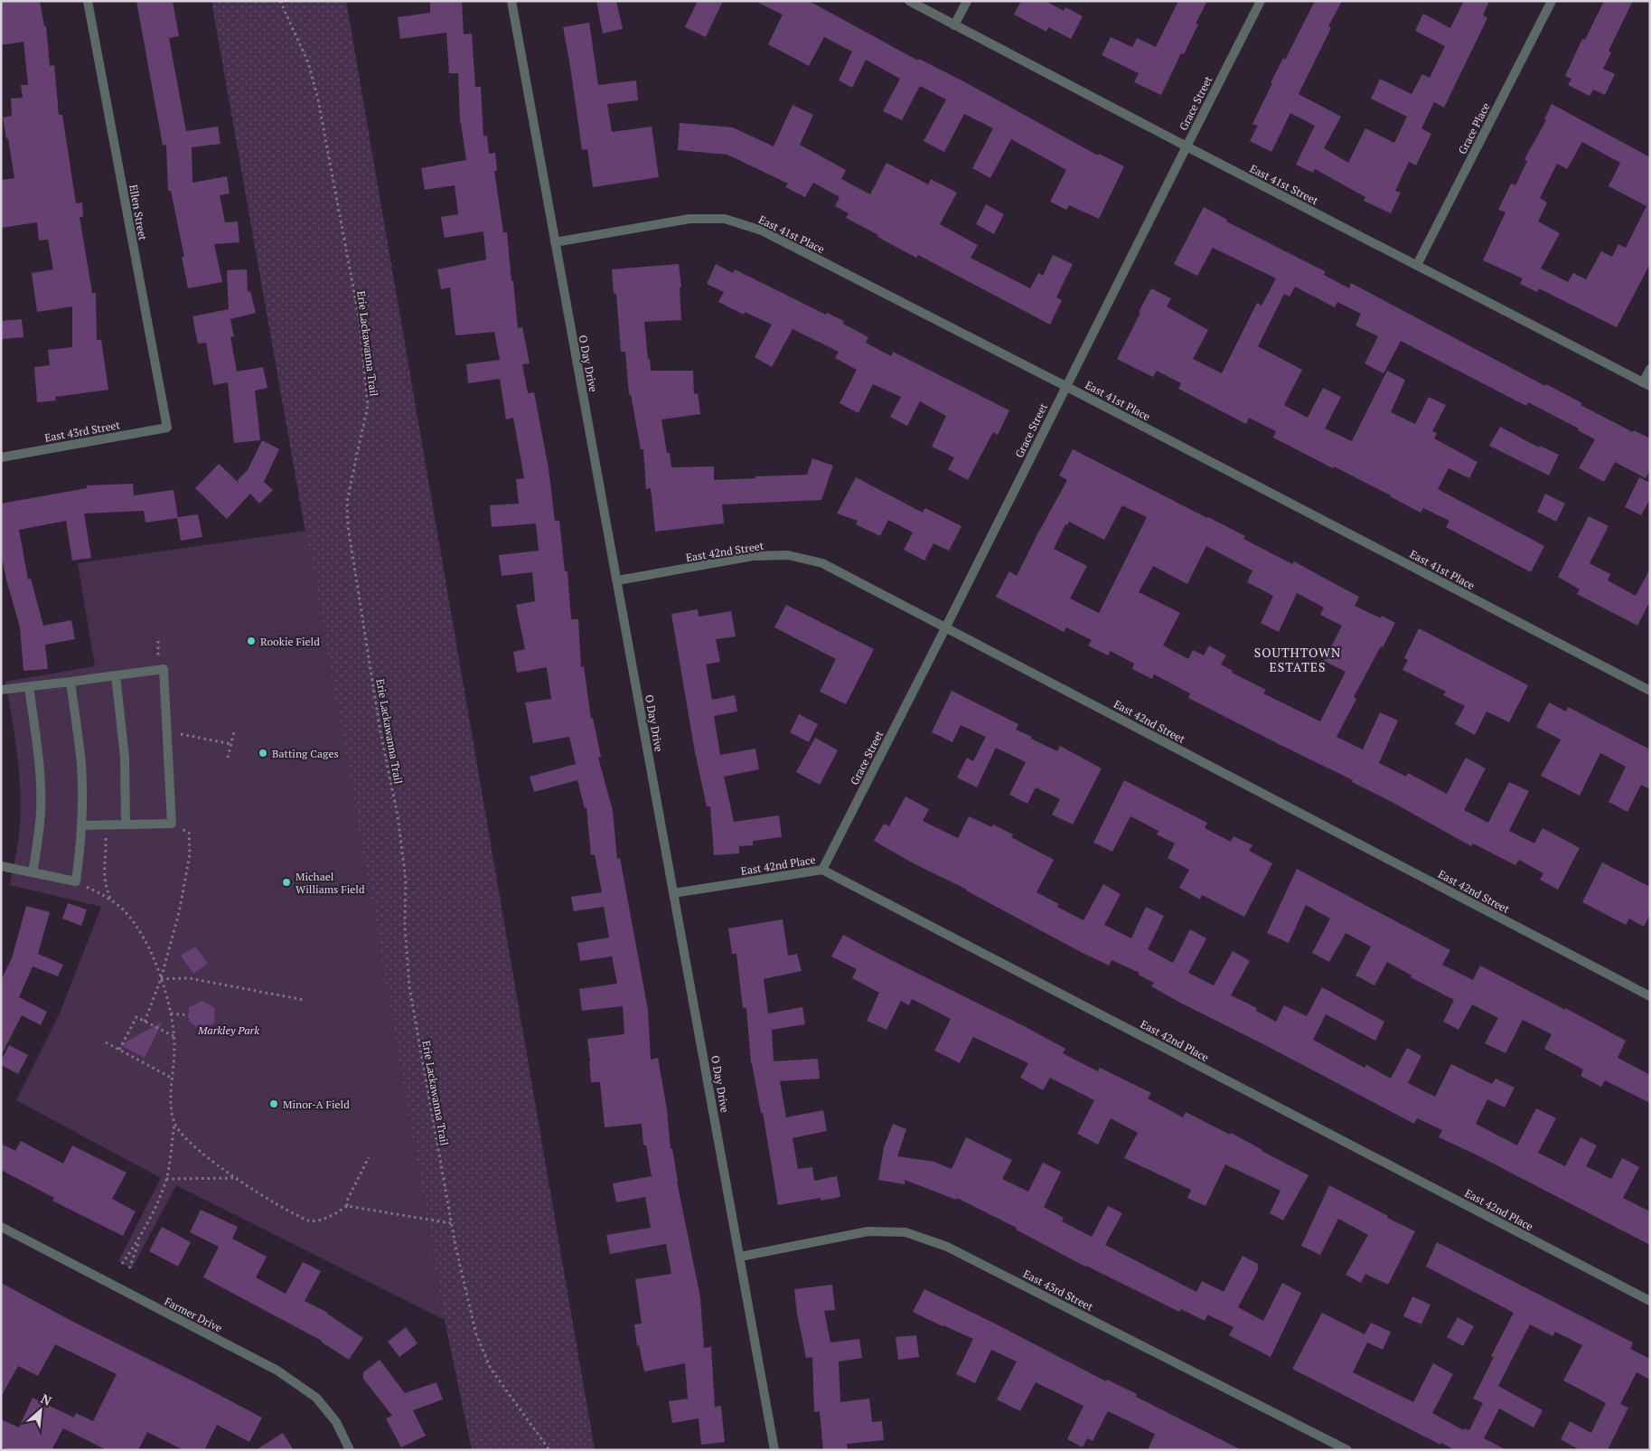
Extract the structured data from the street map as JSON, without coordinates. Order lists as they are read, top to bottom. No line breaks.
{"streets":{"street":["Grace Street","Grace Place","East 41st Street","Ellen Street","East 41st Place","O Day Drive","East 43rd Street","East 42nd Street","East 42nd Place","Farmer Drive"],"path":["Erie Lackawanna Trail"]},"crossings":[["Grace Street","East 41st Street"],["Grace Street","East 41st Place"],["Grace Street","East 42nd Street"],["Grace Street","East 42nd Place"],["Grace Place","East 41st Street"],["Ellen Street","East 43rd Street"],["East 41st Place","O Day Drive"],["O Day Drive","East 43rd Street"],["O Day Drive","East 42nd Street"],["O Day Drive","East 42nd Place"]],"districts":["SOUTHTOWN ESTATES"],"parks":["Markley Park"],"places":["Rookie Field","Batting Cages","Michael Williams Field","Minor-A Field"],"north":"top right"}
